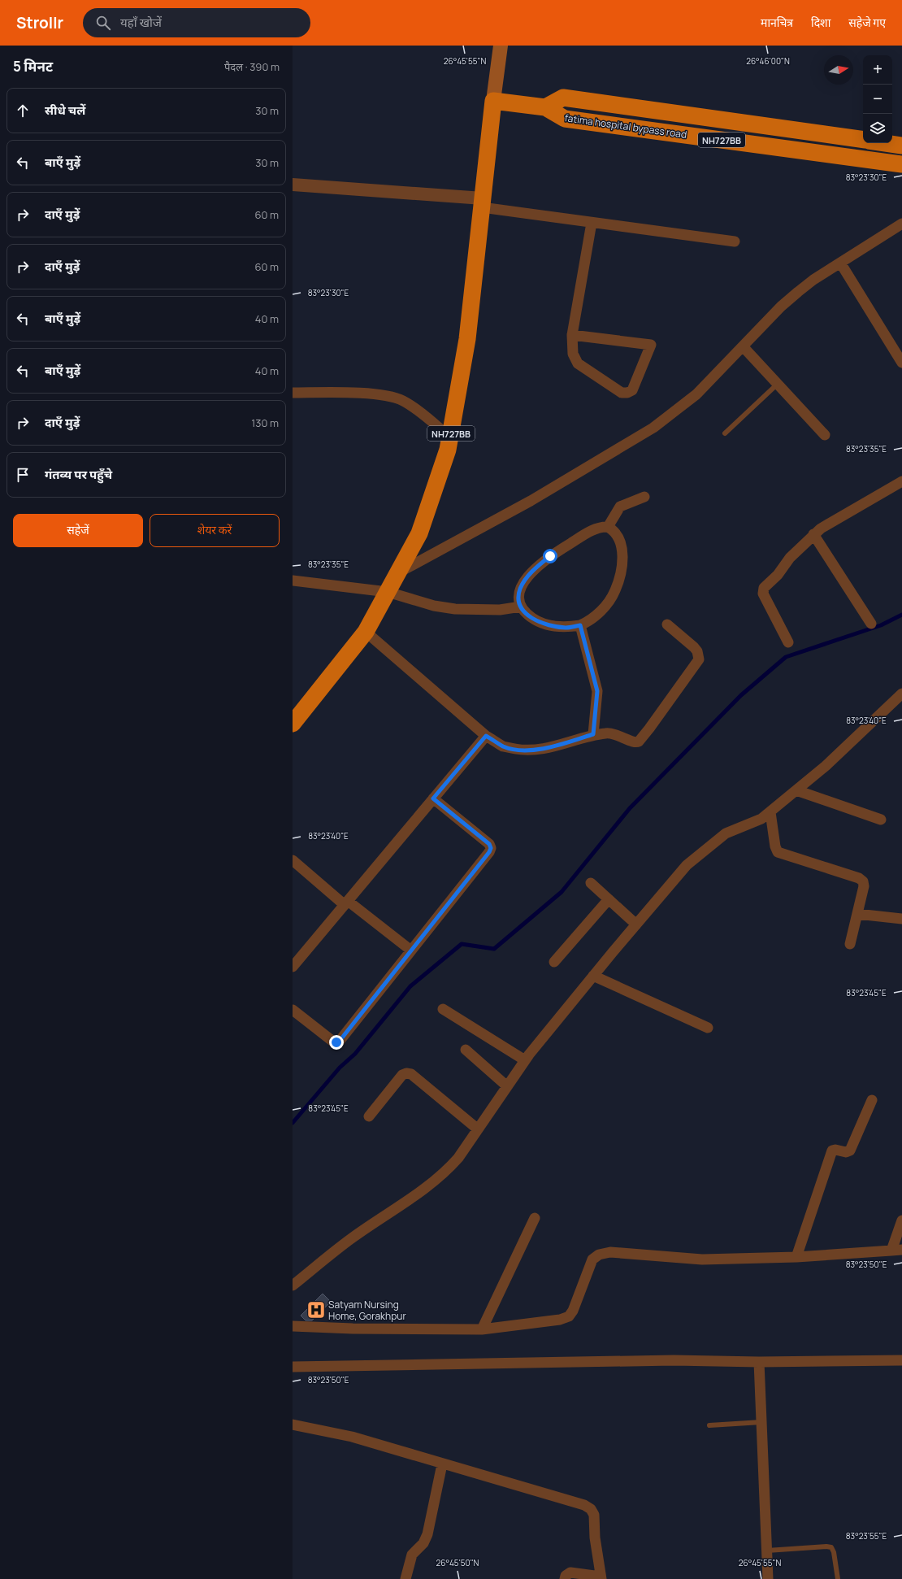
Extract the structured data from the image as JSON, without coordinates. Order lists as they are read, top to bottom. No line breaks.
{"streets":{"highway":["fatima hospital bypass road","NH727BB"]},"crossings":[["fatima hospital bypass road","NH727BB"]],"places":{"hospital":["Satyam Nursing Home, Gorakhpur"]},"north":"right","page":{"header":"Strollr","search":"यहाँ खोजें","nav":["मानचित्र","दिशा","सहेजे गए"],"heading":["5 मिनट","पैदल · 390 m"],"map_buttons":["+","−"],"list":[["सीधे चलें","30 m"],["बाएँ मुड़ें","30 m"],["दाएँ मुड़ें","60 m"],["दाएँ मुड़ें","60 m"],["बाएँ मुड़ें","40 m"],["बाएँ मुड़ें","40 m"],["दाएँ मुड़ें","130 m"],"गंतव्य पर पहुँचे"],"buttons":["सहेजें","शेयर करें"]},"coordinates":["26°45'55\"N","26°46'00\"N","83°23'30\"E","83°23'35\"E","83°23'40\"E","83°23'45\"E","83°23'50\"E","83°23'55\"E","26°45'50\"N"]}
